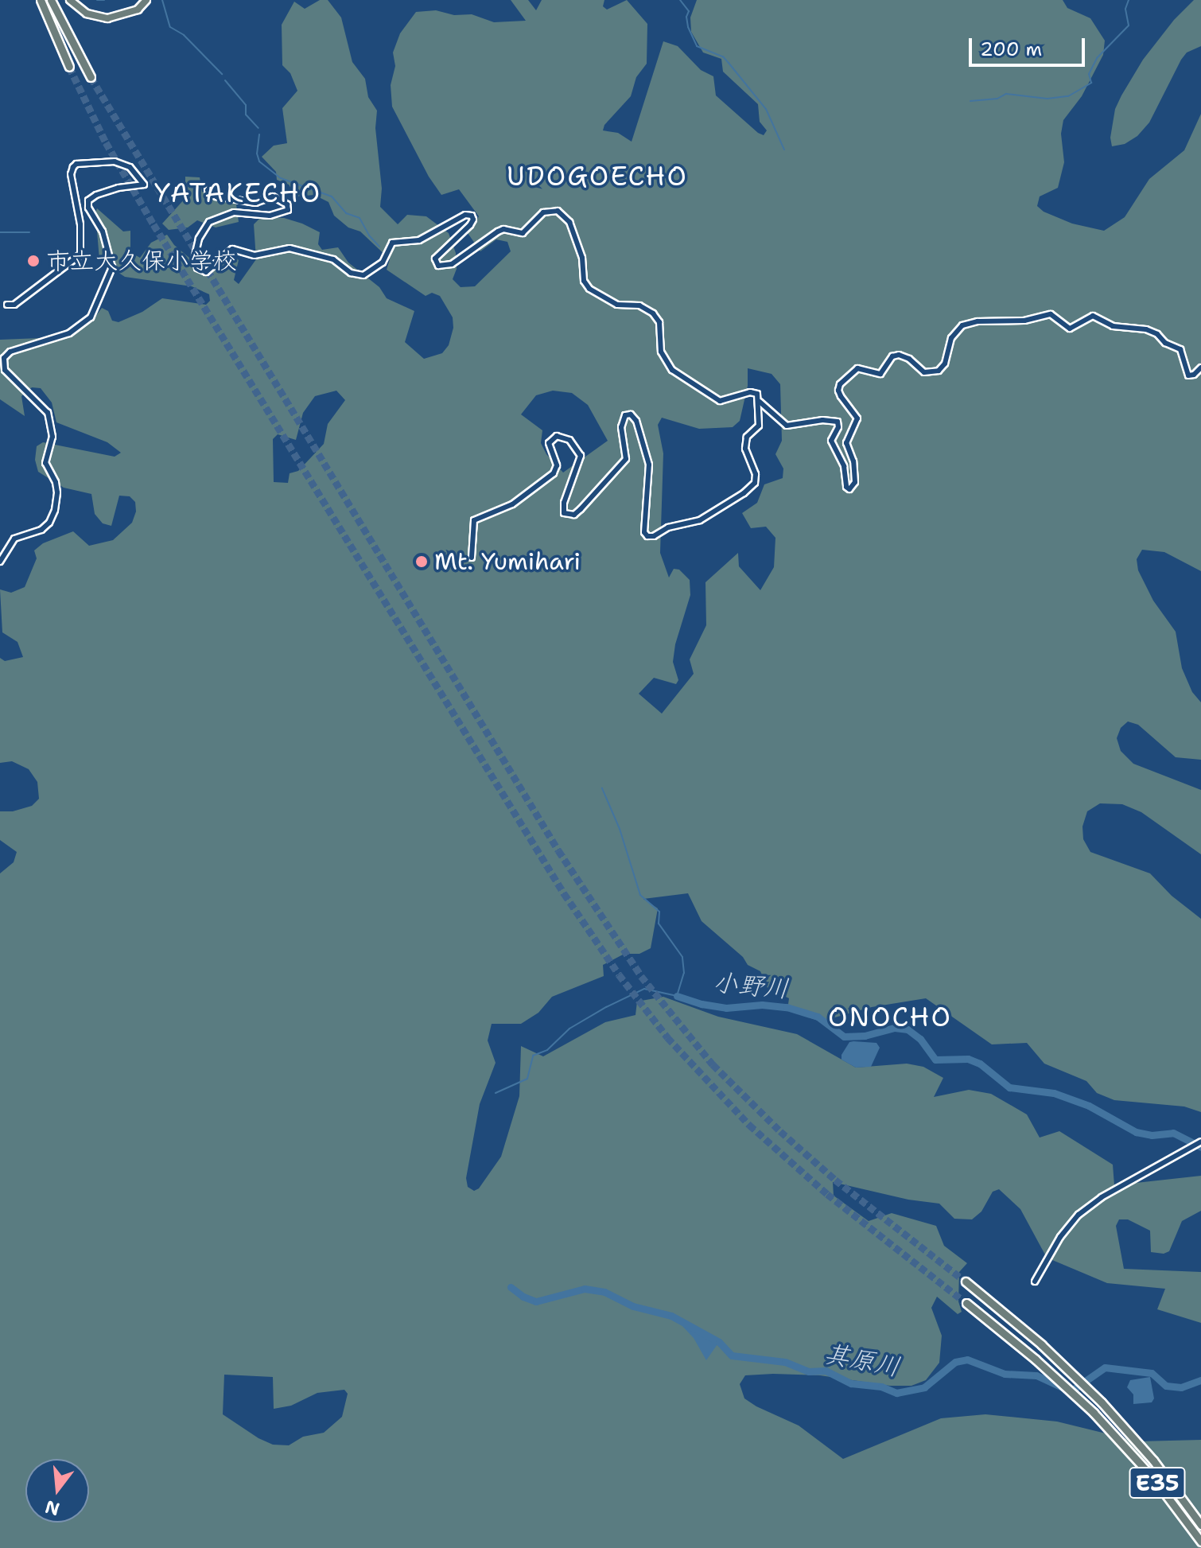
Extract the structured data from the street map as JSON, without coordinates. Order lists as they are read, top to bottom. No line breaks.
{"streets":{"highway":["E35"]},"districts":["UDOGOECHO","YATAKECHO","ONOCHO"],"water":["小野川","其原川"],"places":["市立大久保小学校","Mt. Yumihari"],"scale_bar":"200 m","north":"bottom"}
